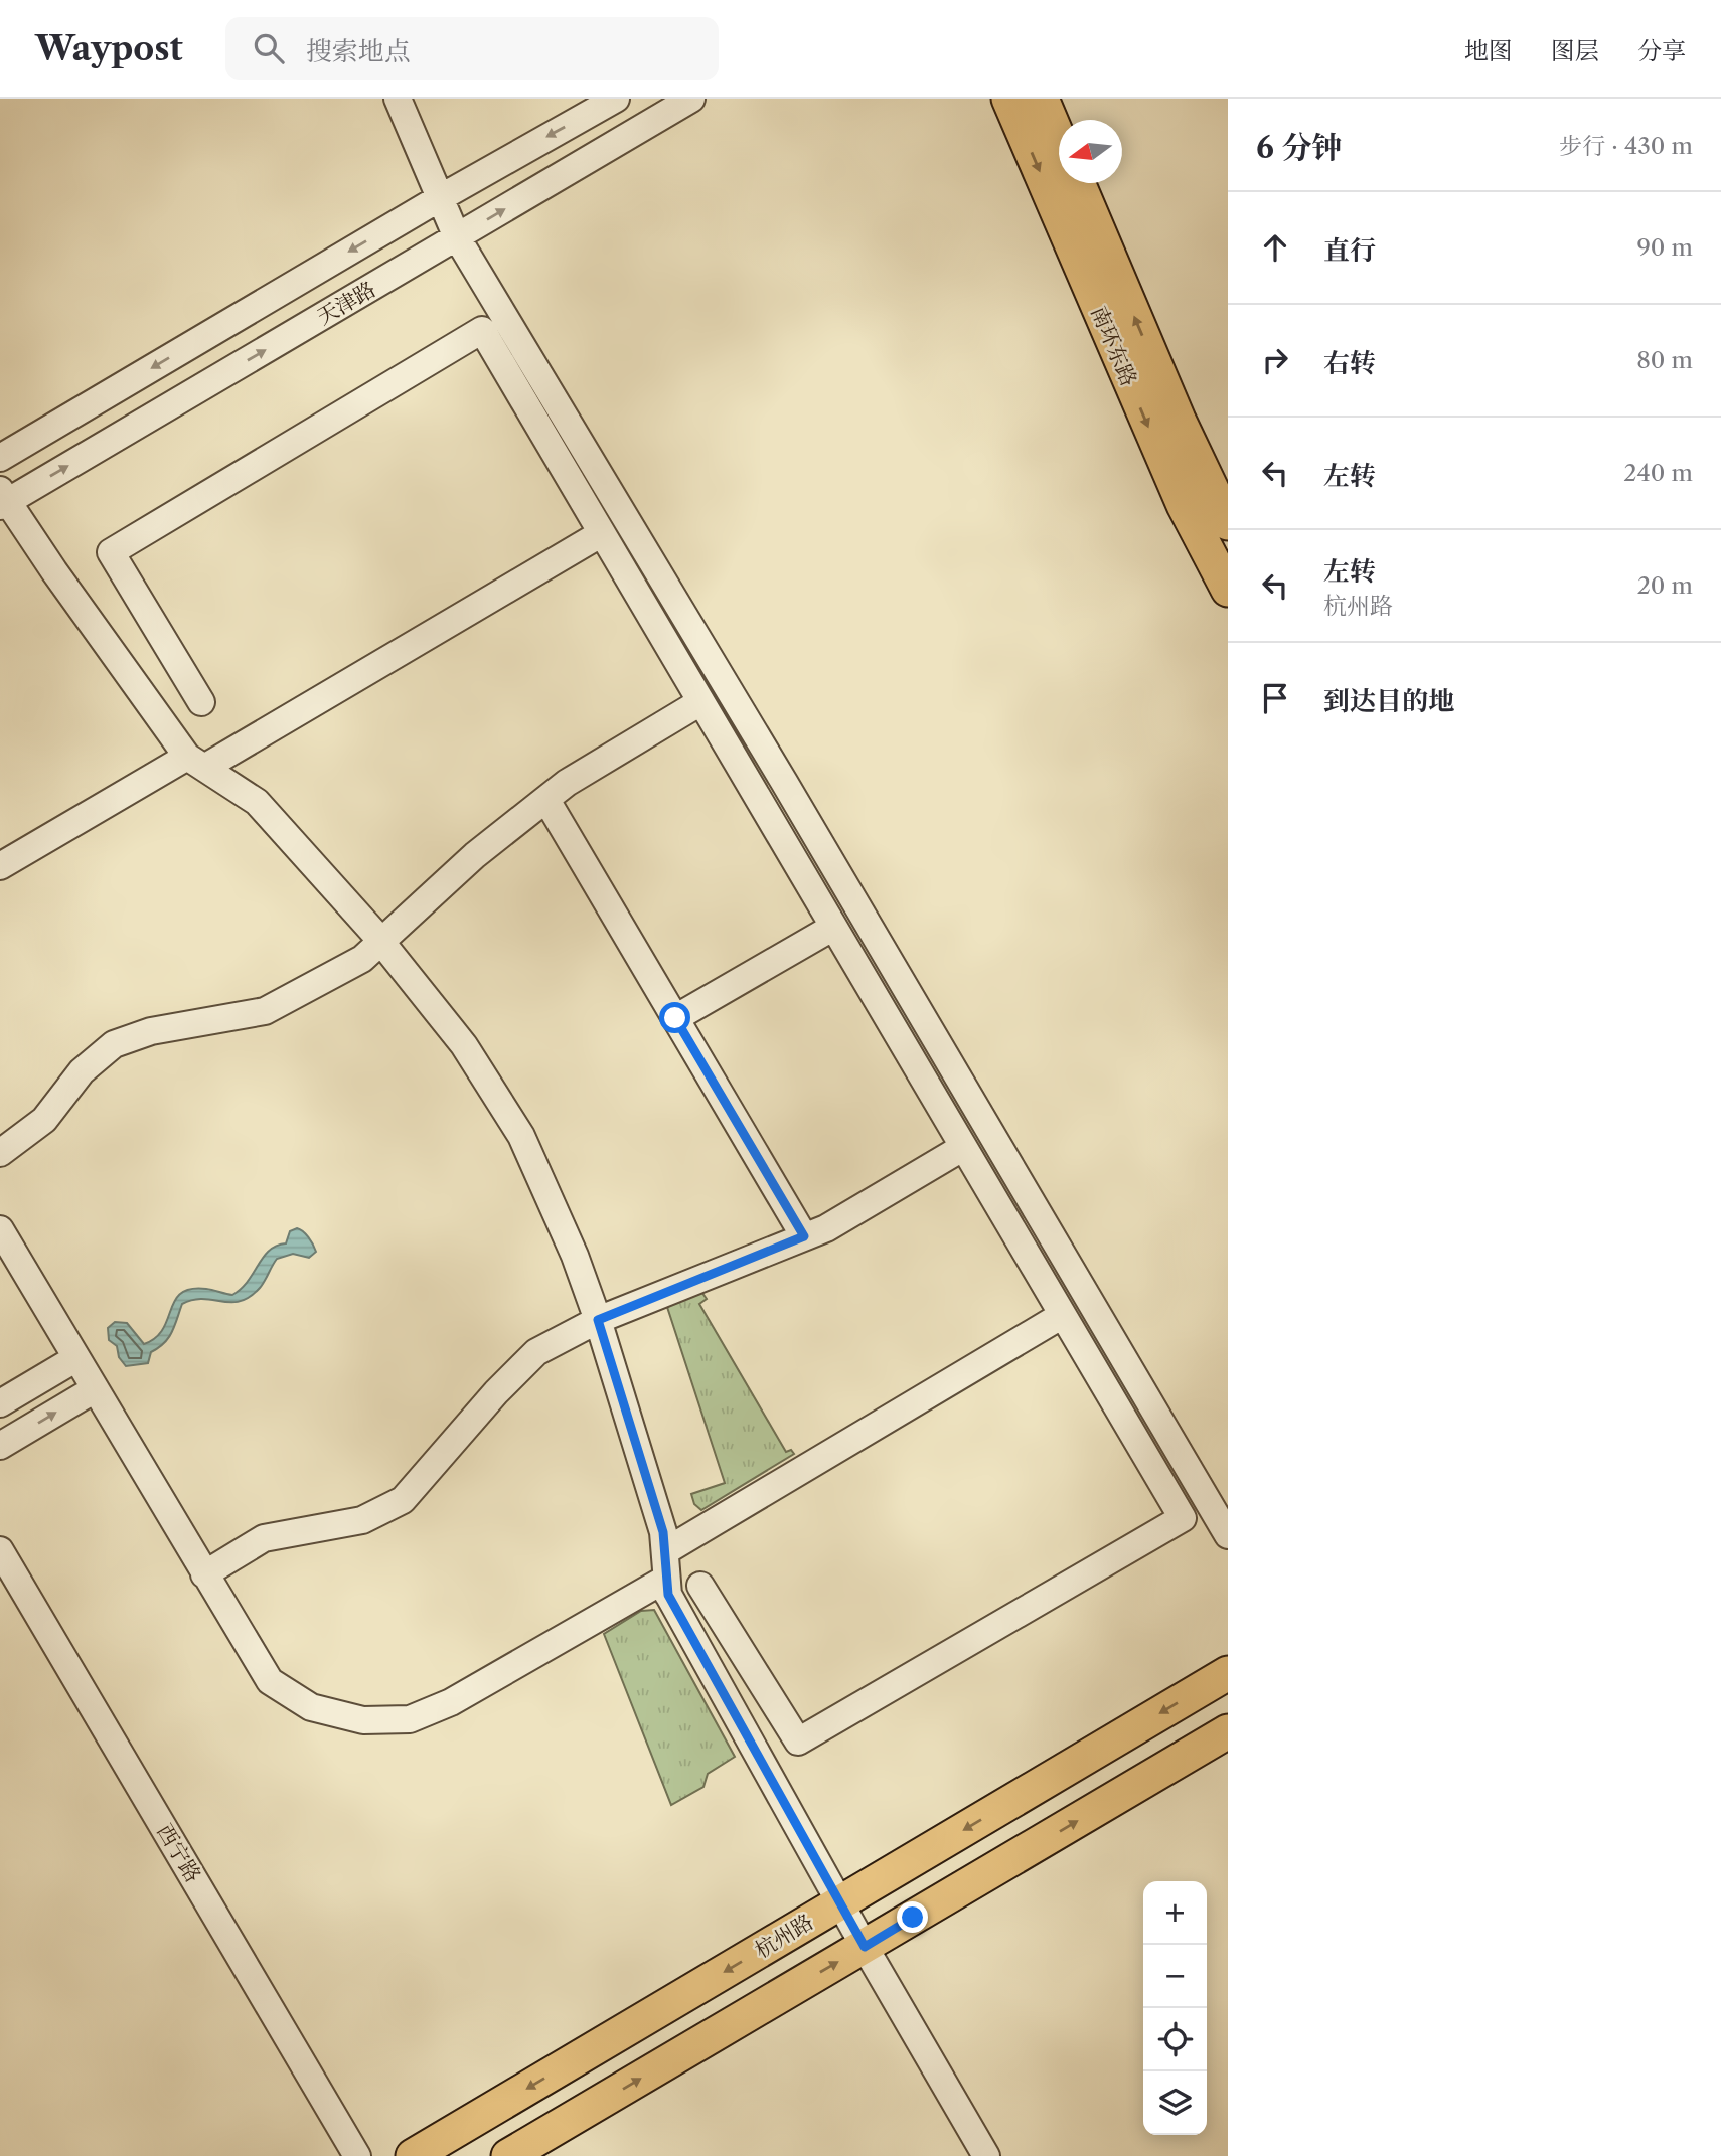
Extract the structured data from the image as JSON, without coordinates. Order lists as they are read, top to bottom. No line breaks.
{"streets":{"main road":["南环东路","杭州路"],"street":["天津路","西宁路"]},"north":"left","page":{"header":"Waypost","search":"搜索地点","nav":["地图","图层","分享"],"heading":["6 分钟","步行 · 430 m"],"list":[["直行","90 m"],["右转","80 m"],["左转","240 m"],["左转","杭州路","20 m"],"到达目的地"],"map_buttons":["+","−"]}}
